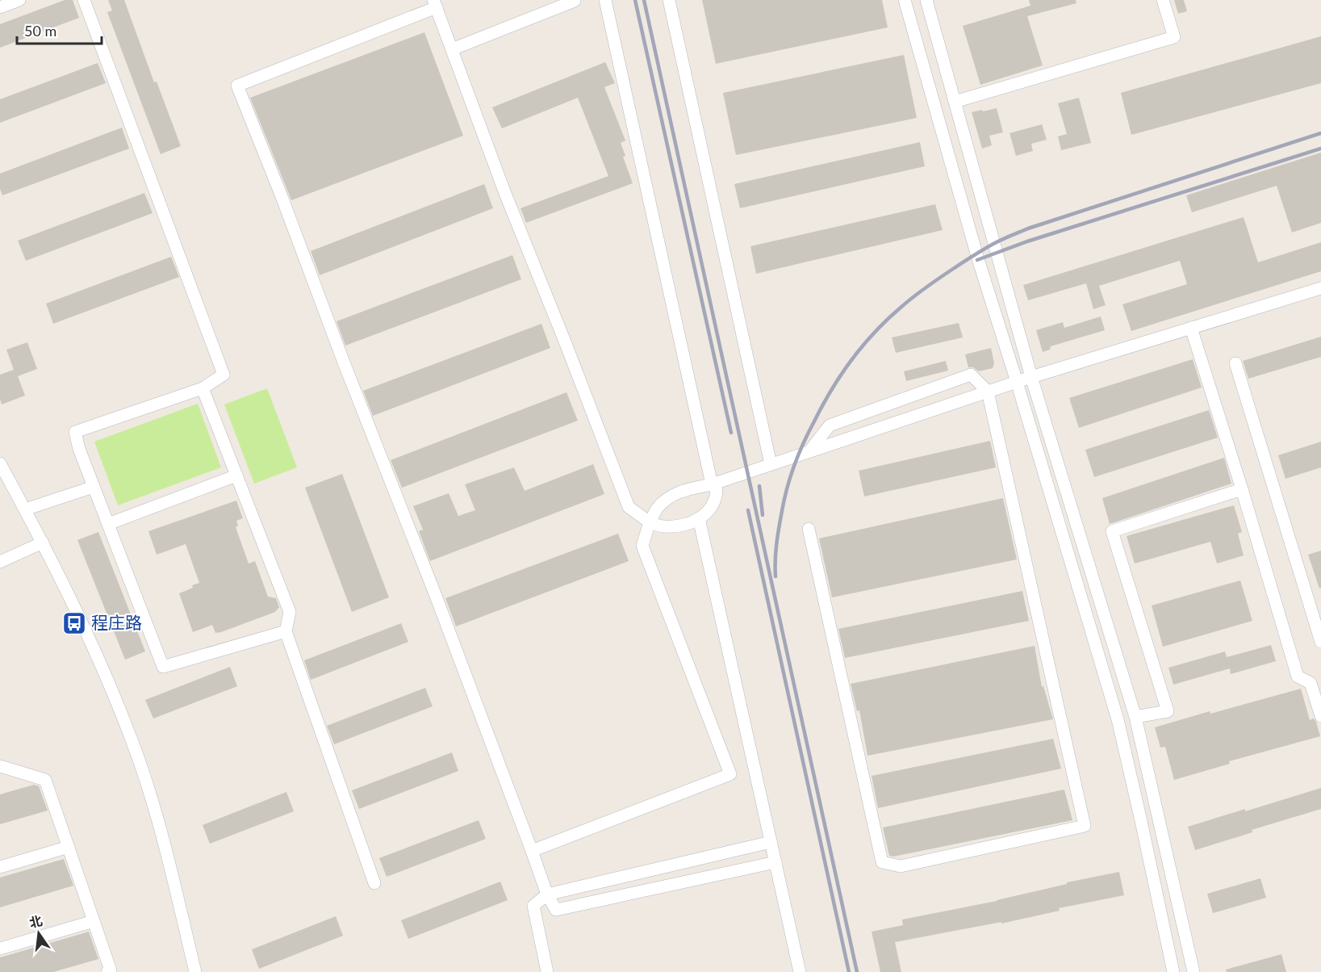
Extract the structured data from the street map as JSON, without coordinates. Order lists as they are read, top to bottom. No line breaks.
{"places":{"bus stop":["程庄路"]},"scale_bar":"50 m","north":"top"}
